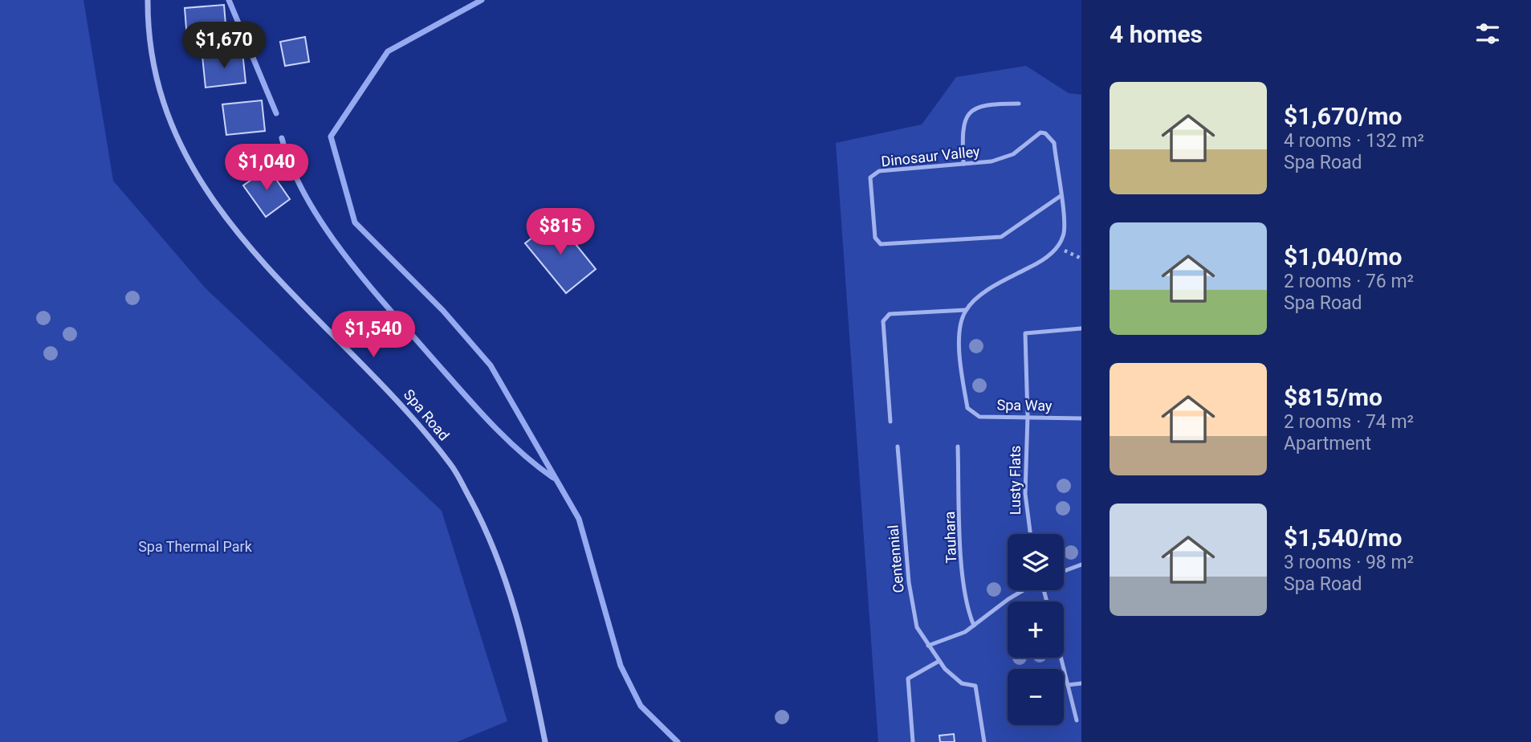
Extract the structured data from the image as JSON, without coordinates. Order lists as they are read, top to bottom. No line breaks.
{"streets":{"street":["Spa Road"],"lane":["Dinosaur Valley","Spa Way","Lusty Flats","Tauhara","Centennial"]},"crossings":[["Spa Way","Lusty Flats"]],"parks":["Spa Thermal Park"],"page":{"heading":"4 homes","price":["$1,670","$1,040","$815","$1,540"],"list":[{"name":"$1,670/mo","note":"4 rooms · 132 m² · Spa Road"},{"name":"$1,040/mo","note":"2 rooms · 76 m² · Spa Road"},{"name":"$815/mo","note":"2 rooms · 74 m² · Apartment"},{"name":"$1,540/mo","note":"3 rooms · 98 m² · Spa Road"}],"map_buttons":["+","−"]}}
